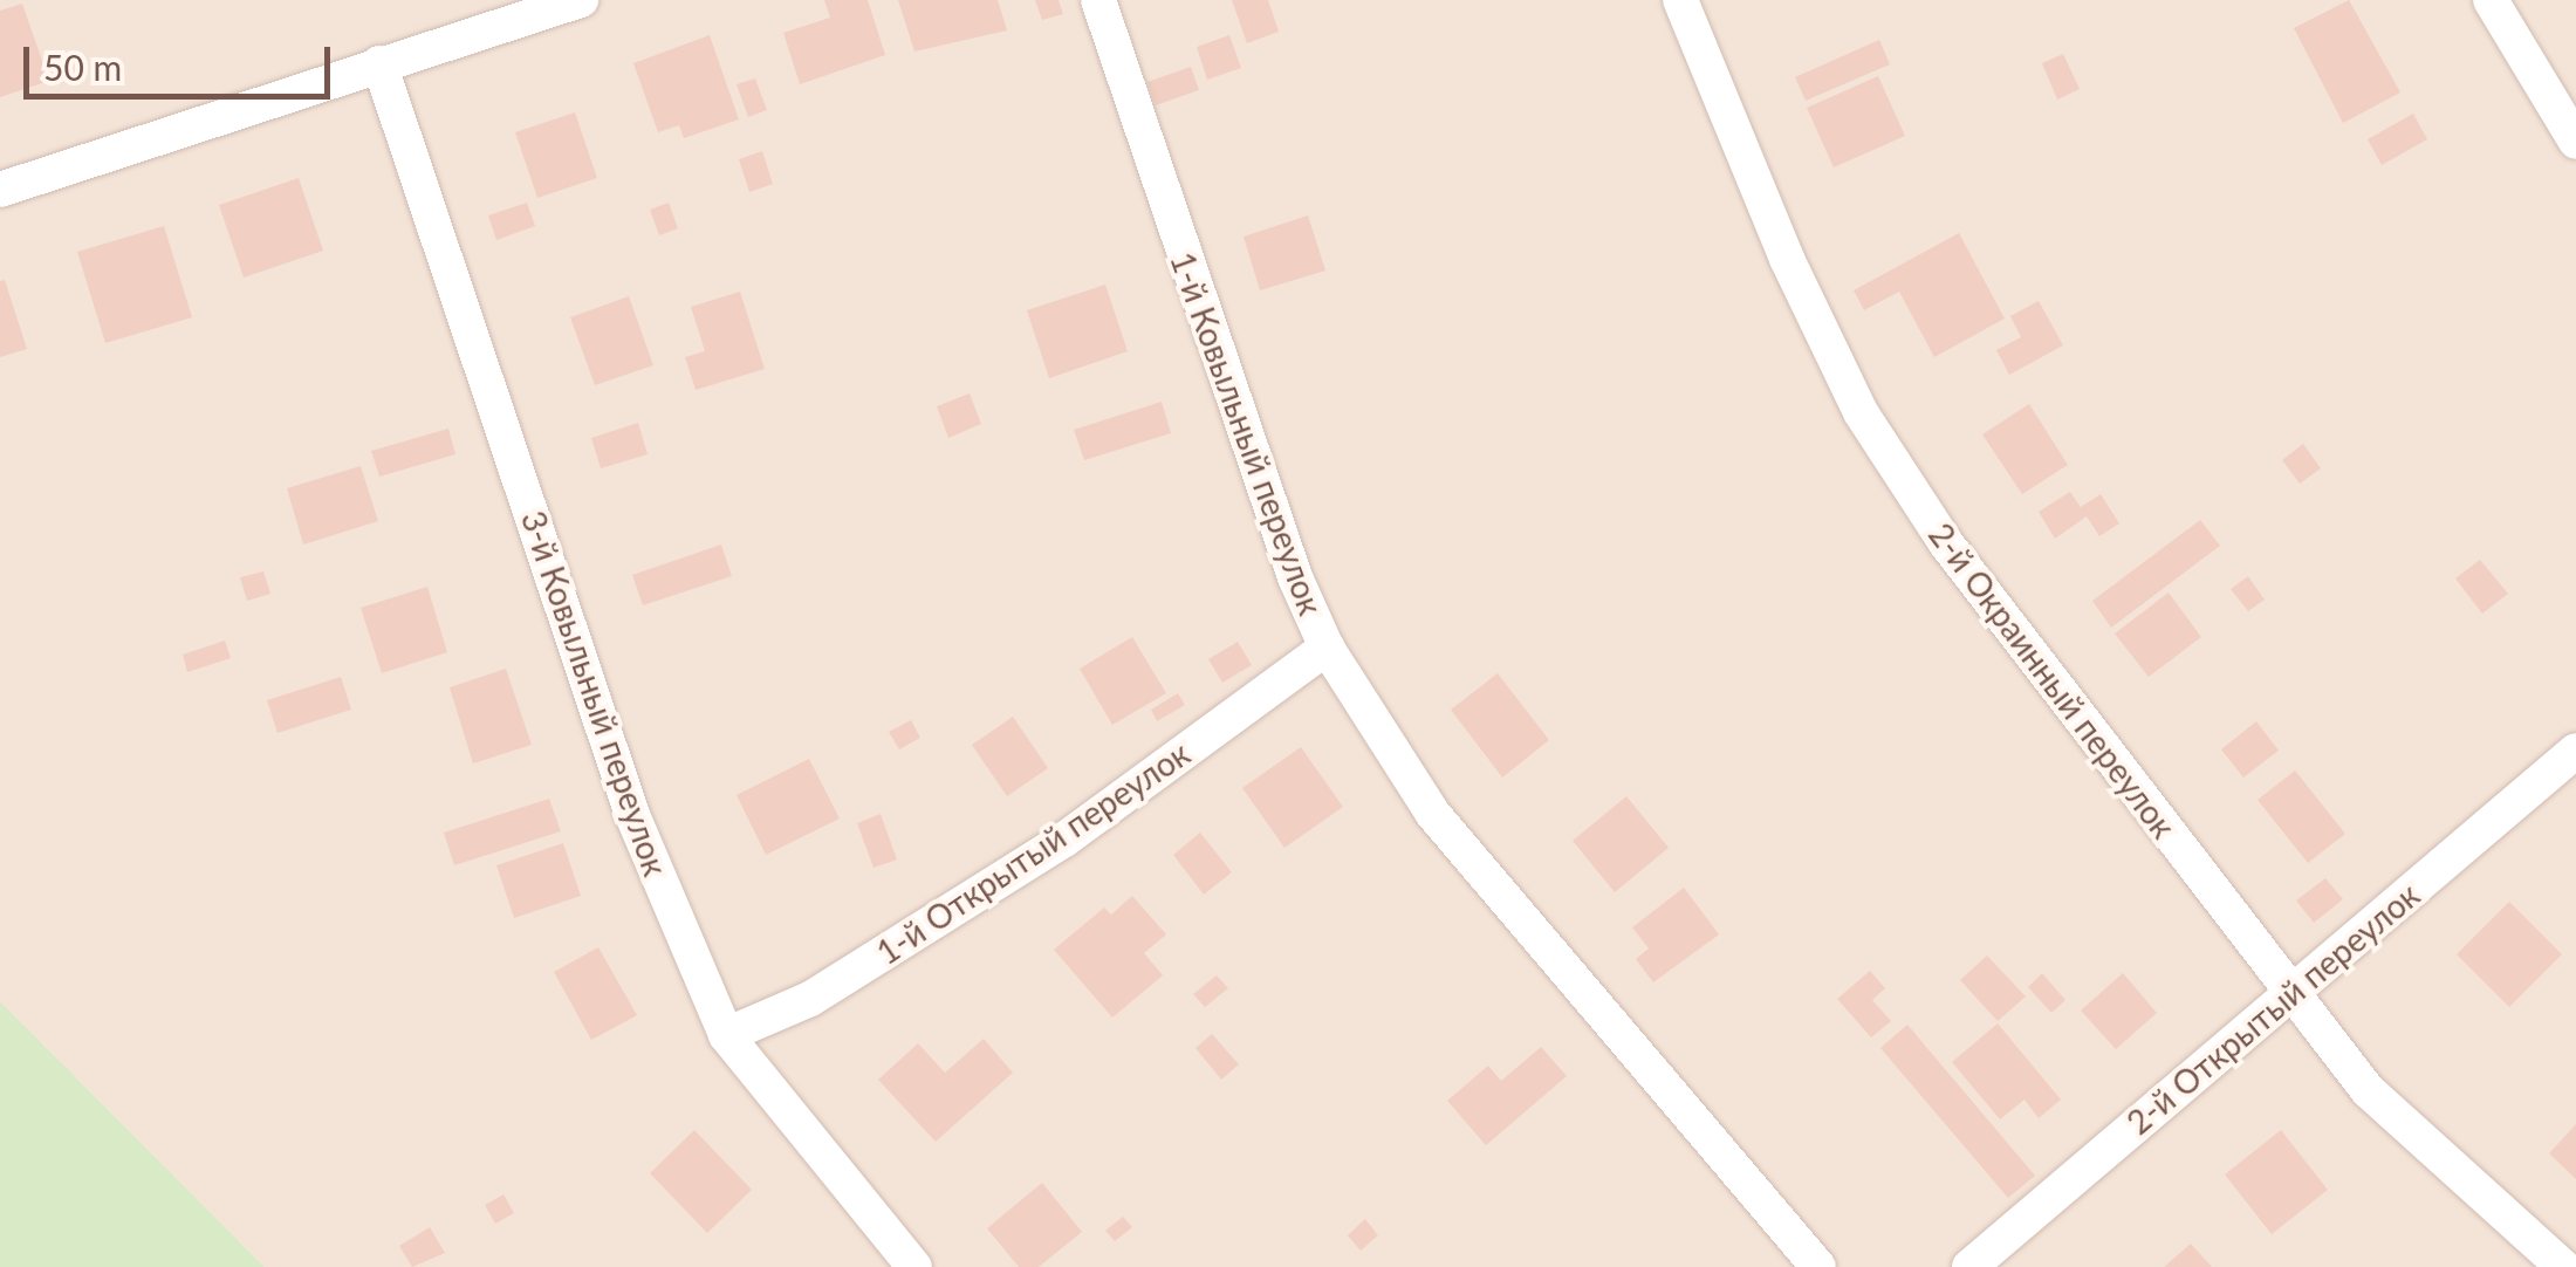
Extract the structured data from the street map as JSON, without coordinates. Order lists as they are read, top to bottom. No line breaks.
{"streets":{"street":["1-й Ковыльный переулок","2-й Окраинный переулок","3-й Ковыльный переулок","1-й Открытый переулок","2-й Открытый переулок"]},"crossings":[["1-й Ковыльный переулок","1-й Открытый переулок"],["2-й Окраинный переулок","2-й Открытый переулок"],["3-й Ковыльный переулок","1-й Открытый переулок"]],"scale_bar":"50 m"}
